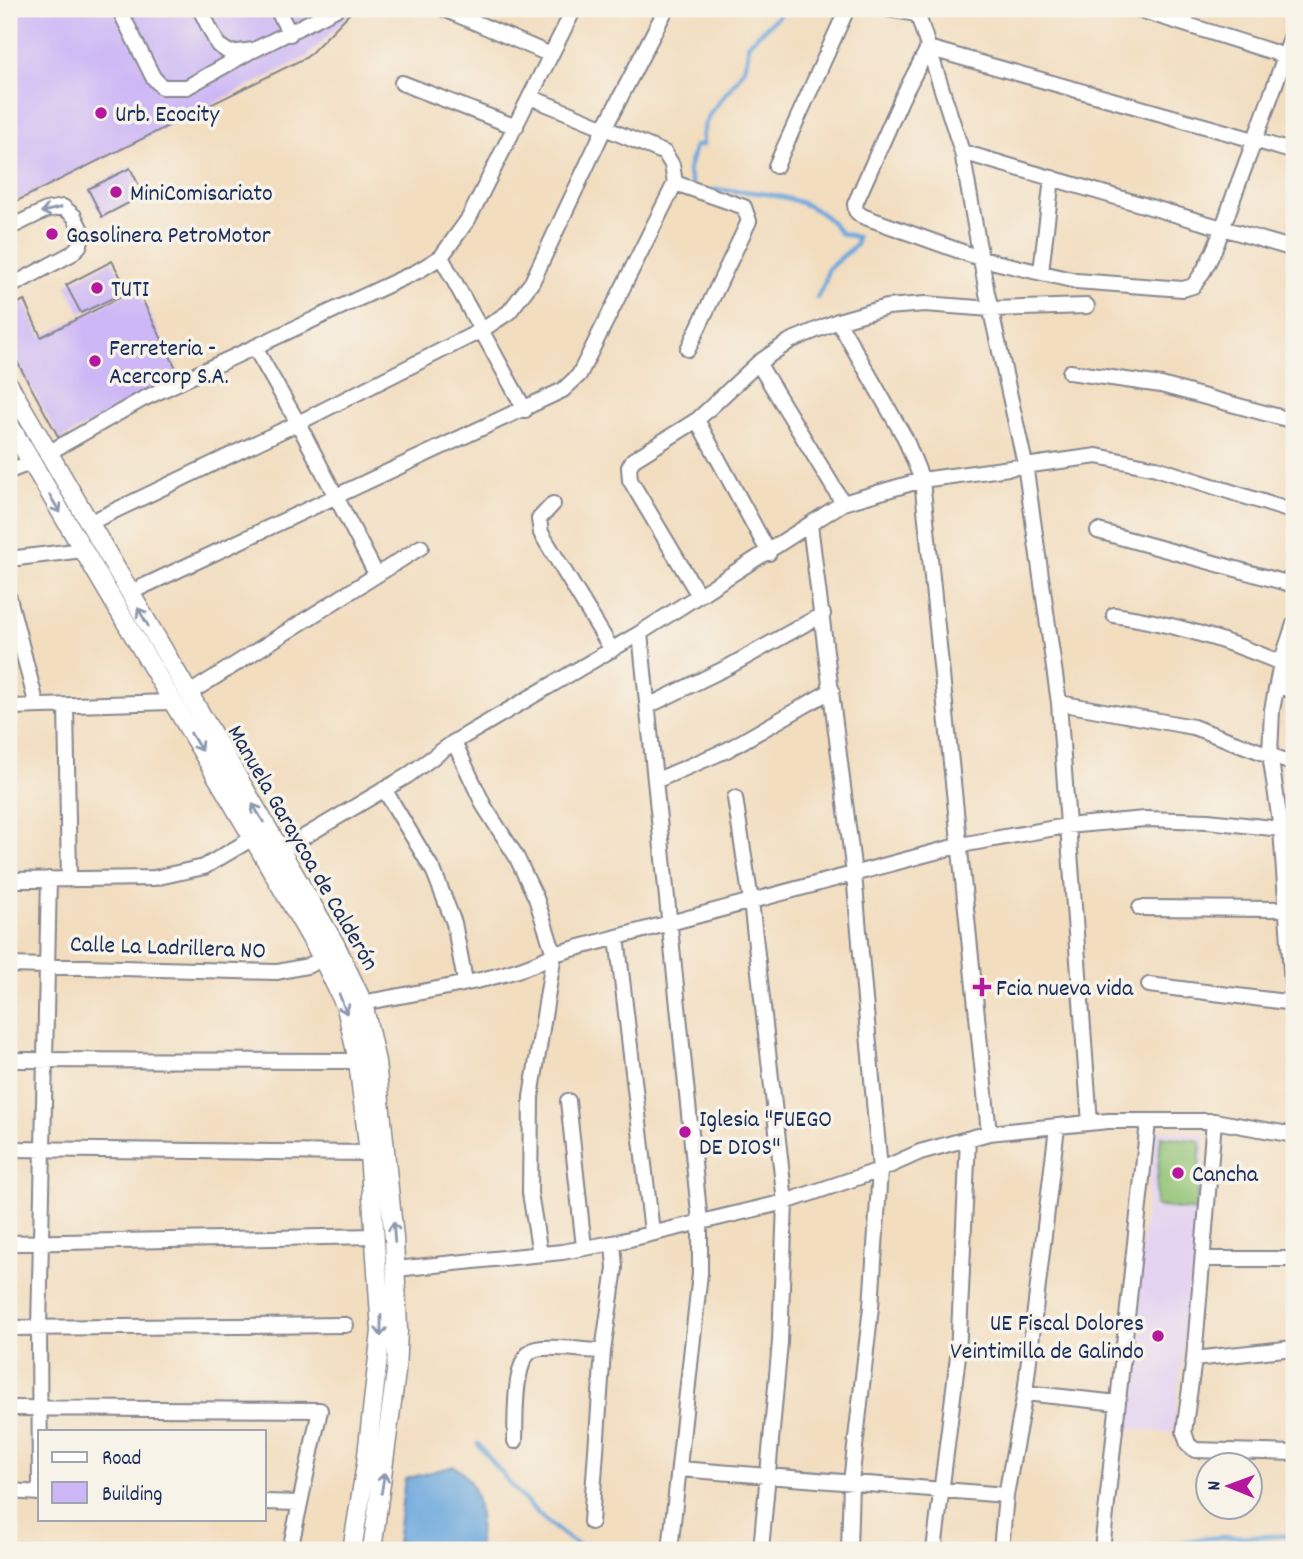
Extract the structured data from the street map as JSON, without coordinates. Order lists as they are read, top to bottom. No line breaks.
{"streets":{"street":["Manuela Garaycoa de Calderón","Calle La Ladrillera NO"]},"crossings":[["Manuela Garaycoa de Calderón","Calle La Ladrillera NO"]],"places":{"other":["Urb. Ecocity","MiniComisariato","Gasolinera PetroMotor","TUTI","Ferreteria - Acercorp S.A.","Iglesia \"FUEGO DE DIOS\"","Cancha","UE Fiscal Dolores Veintimilla de Galindo"],"health":["Fcia nueva vida"]},"legend":["Road","Building"],"north":"left"}
